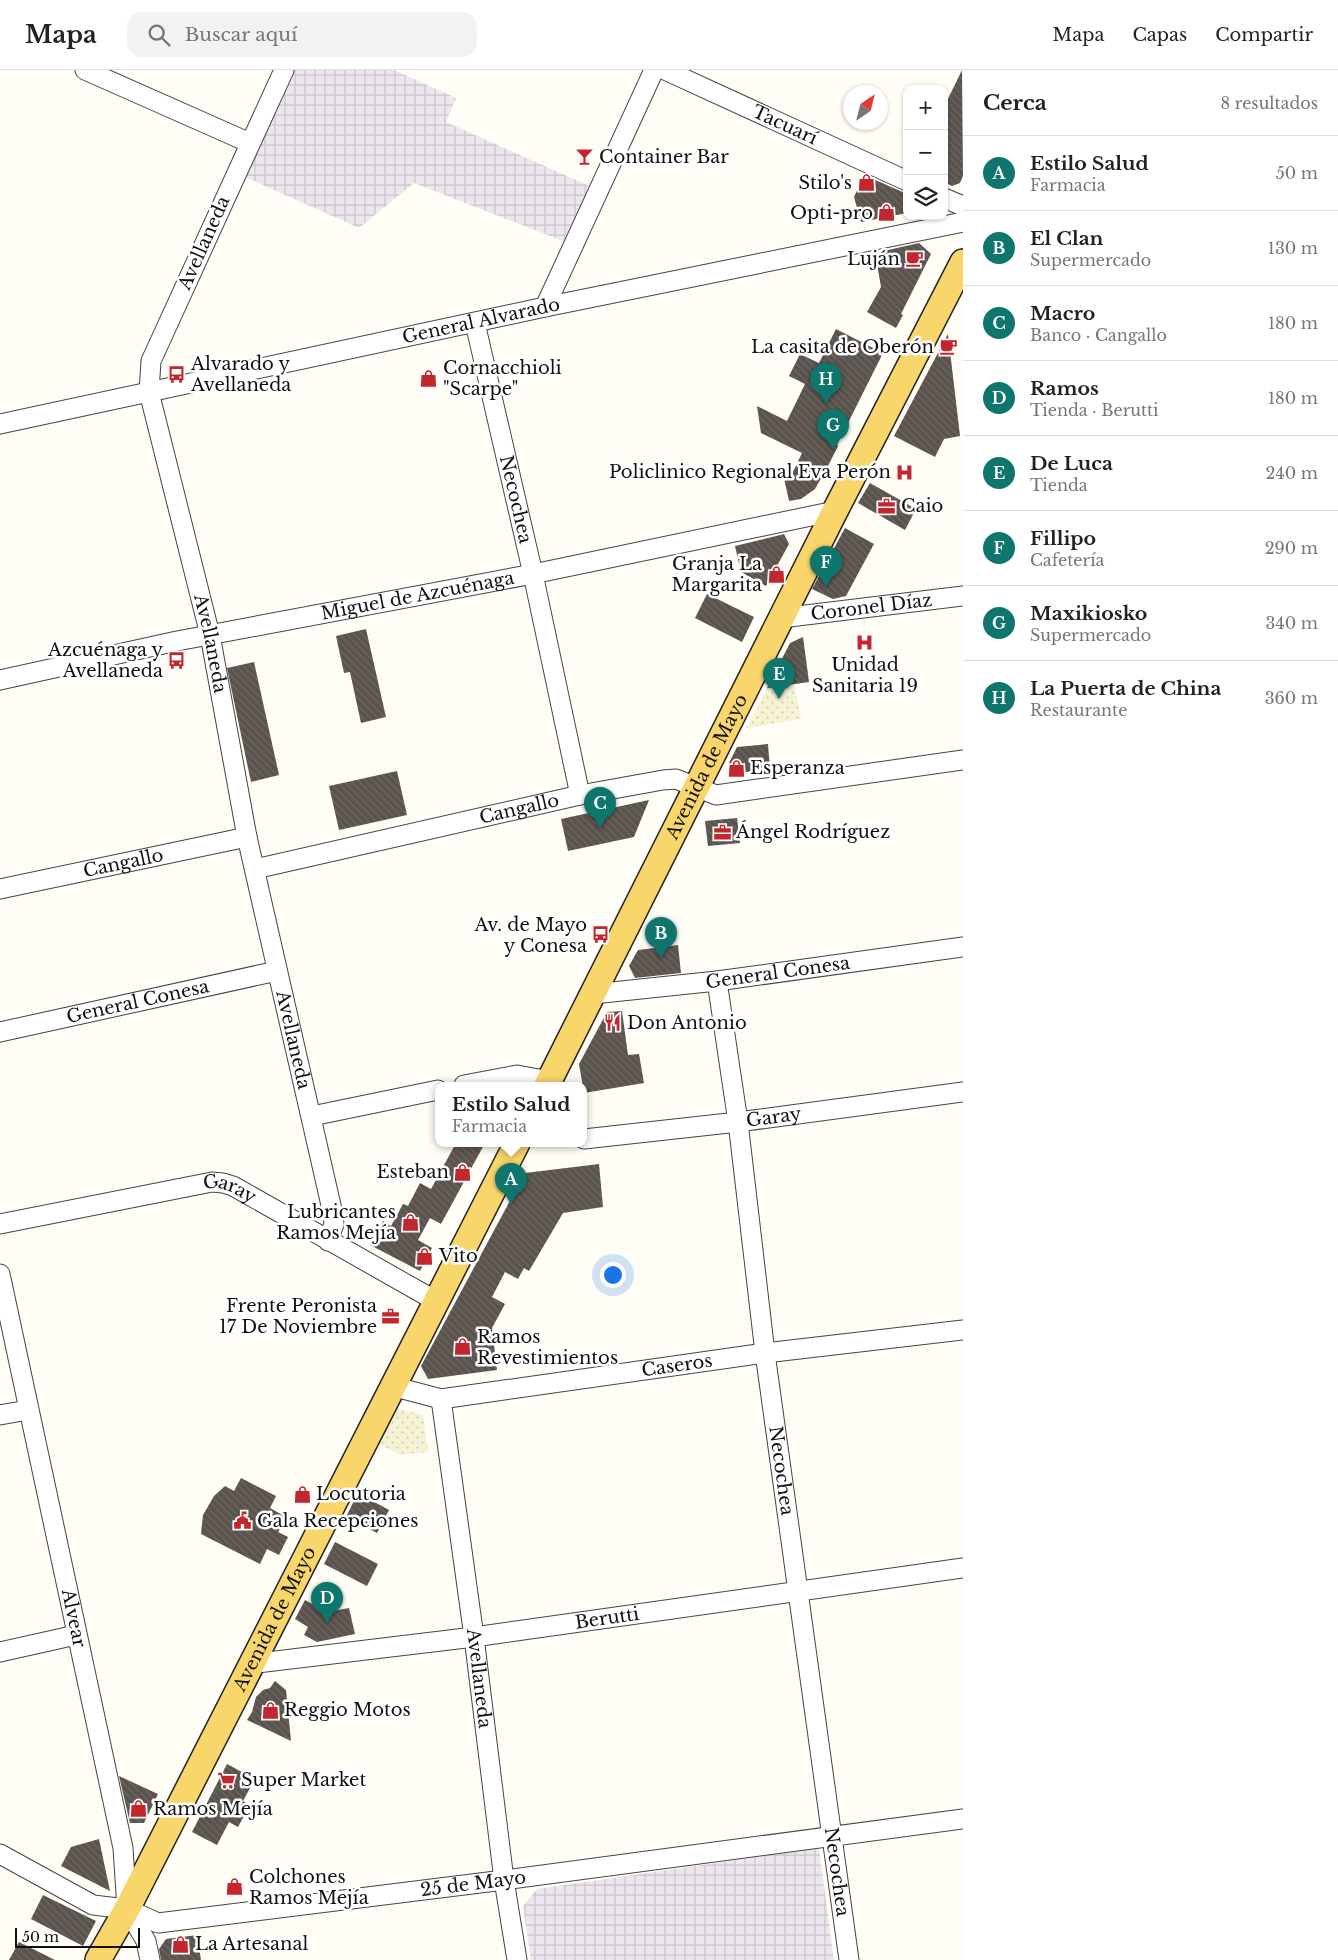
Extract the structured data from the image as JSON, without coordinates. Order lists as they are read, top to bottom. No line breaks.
{"streets":{"main road":["Avenida de Mayo"],"street":["Tacuarí","Avellaneda","General Alvarado","Necochea","Miguel de Azcuénaga","Coronel Díaz","Cangallo","General Conesa","Garay","Caseros","Berutti","Alvear","25 de Mayo"]},"crossings":[["Avellaneda","General Alvarado"],["Avellaneda","Miguel de Azcuénaga"],["Avellaneda","Cangallo"],["Avellaneda","General Conesa"],["Avellaneda","Garay"],["Avellaneda","Caseros"],["Avellaneda","Berutti"],["Avellaneda","25 de Mayo"],["General Alvarado","Necochea"],["Necochea","Miguel de Azcuénaga"],["Necochea","Cangallo"],["Necochea","General Conesa"],["Necochea","Garay"],["Necochea","Caseros"],["Necochea","Berutti"],["Necochea","25 de Mayo"],["Miguel de Azcuénaga","Avenida de Mayo"],["Coronel Díaz","Avenida de Mayo"],["Avenida de Mayo","Cangallo"],["Avenida de Mayo","General Conesa"],["Avenida de Mayo","Garay"],["Avenida de Mayo","Caseros"],["Avenida de Mayo","Berutti"],["Avenida de Mayo","Alvear"],["Avenida de Mayo","25 de Mayo"],["Alvear","25 de Mayo"]],"places":{"bar":["Container Bar"],"shop":["Stilo's","Opti-pro","Cornacchioli \"Scarpe\"","Granja La Margarita","Esperanza","Esteban","Lubricantes Ramos Mejía","Vito","Ramos Revestimientos","Locutoria","Reggio Motos","Ramos Mejía","Colchones Ramos Mejía","La Artesanal"],"cafe":["Luján","La casita de Oberón"],"bus stop":["Alvarado y Avellaneda","Azcuénaga y Avellaneda","Av. de Mayo y Conesa"],"hospital":["Policlinico Regional Eva Perón","Unidad Sanitaria 19"],"office":["Caio","Ángel Rodríguez","Frente Peronista 17 De Noviembre"],"restaurant":["Don Antonio"],"public building":["Gala Recepciones"],"supermarket":["Super Market"]},"scale_bar":"50 m","north":"top right","page":{"header":"Mapa","search":"Buscar aquí","nav":["Mapa","Capas","Compartir"],"heading":["Cerca","8 resultados"],"map_buttons":["+","−"],"list":[{"mark":"A","name":"Estilo Salud","note":"Farmacia","value":"50 m"},{"mark":"B","name":"El Clan","note":"Supermercado","value":"130 m"},{"mark":"C","name":"Macro","note":"Banco · Cangallo","value":"180 m"},{"mark":"D","name":"Ramos","note":"Tienda · Berutti","value":"180 m"},{"mark":"E","name":"De Luca","note":"Tienda","value":"240 m"},{"mark":"F","name":"Fillipo","note":"Cafetería","value":"290 m"},{"mark":"G","name":"Maxikiosko","note":"Supermercado","value":"340 m"},{"mark":"H","name":"La Puerta de China","note":"Restaurante","value":"360 m"}],"pins":["H","G","F","E","C","B","A","D"],"popup":["Estilo Salud","Farmacia"],"scale":"50 m"}}
